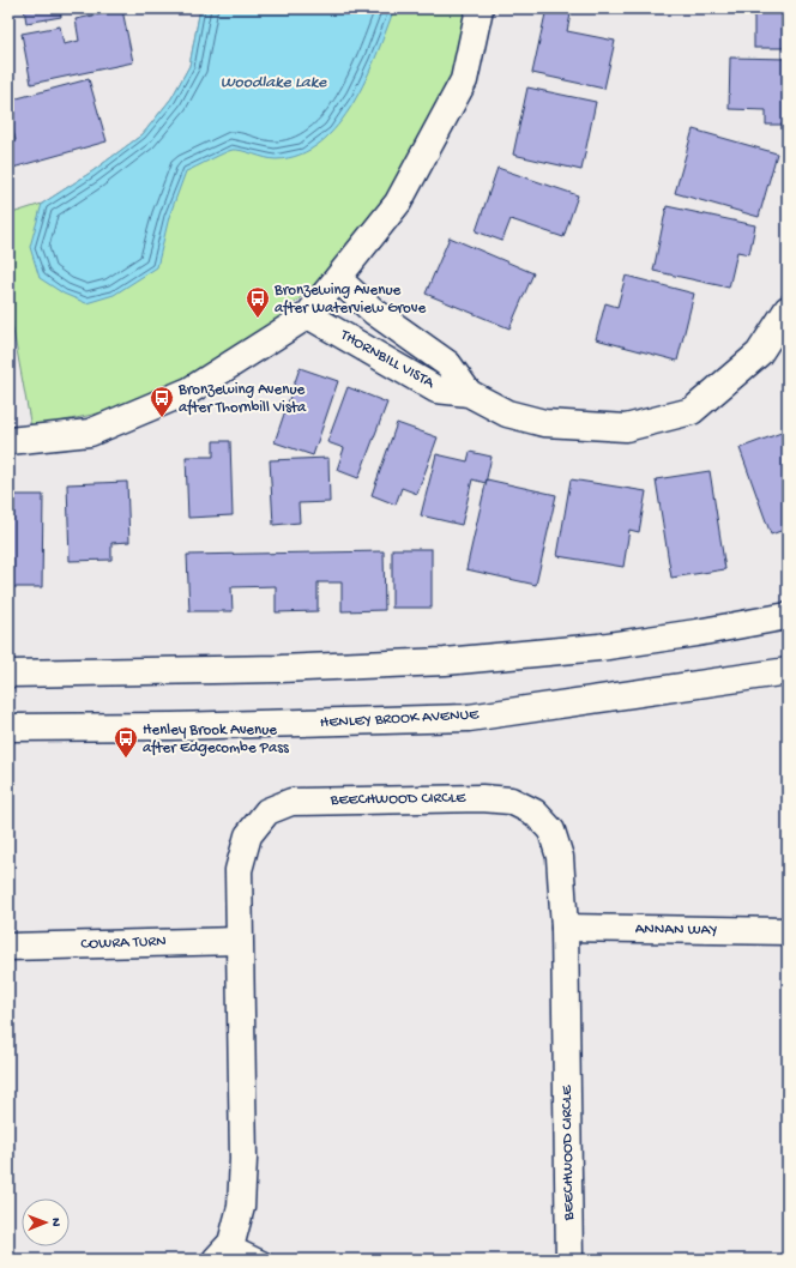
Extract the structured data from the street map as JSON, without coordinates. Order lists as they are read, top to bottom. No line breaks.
{"streets":{"street":["THORNBILL VISTA","HENLEY BROOK AVENUE","BEECHWOOD CIRCLE","ANNAN WAY","COWRA TURN"]},"crossings":[["BEECHWOOD CIRCLE","ANNAN WAY"],["BEECHWOOD CIRCLE","COWRA TURN"]],"water":["Woodlake Lake"],"places":{"bus stop":["Bronzewing Avenue after Waterview Grove","Bronzewing Avenue after Thornbill Vista","Henley Brook Avenue after Edgecombe Pass"]},"north":"right"}
